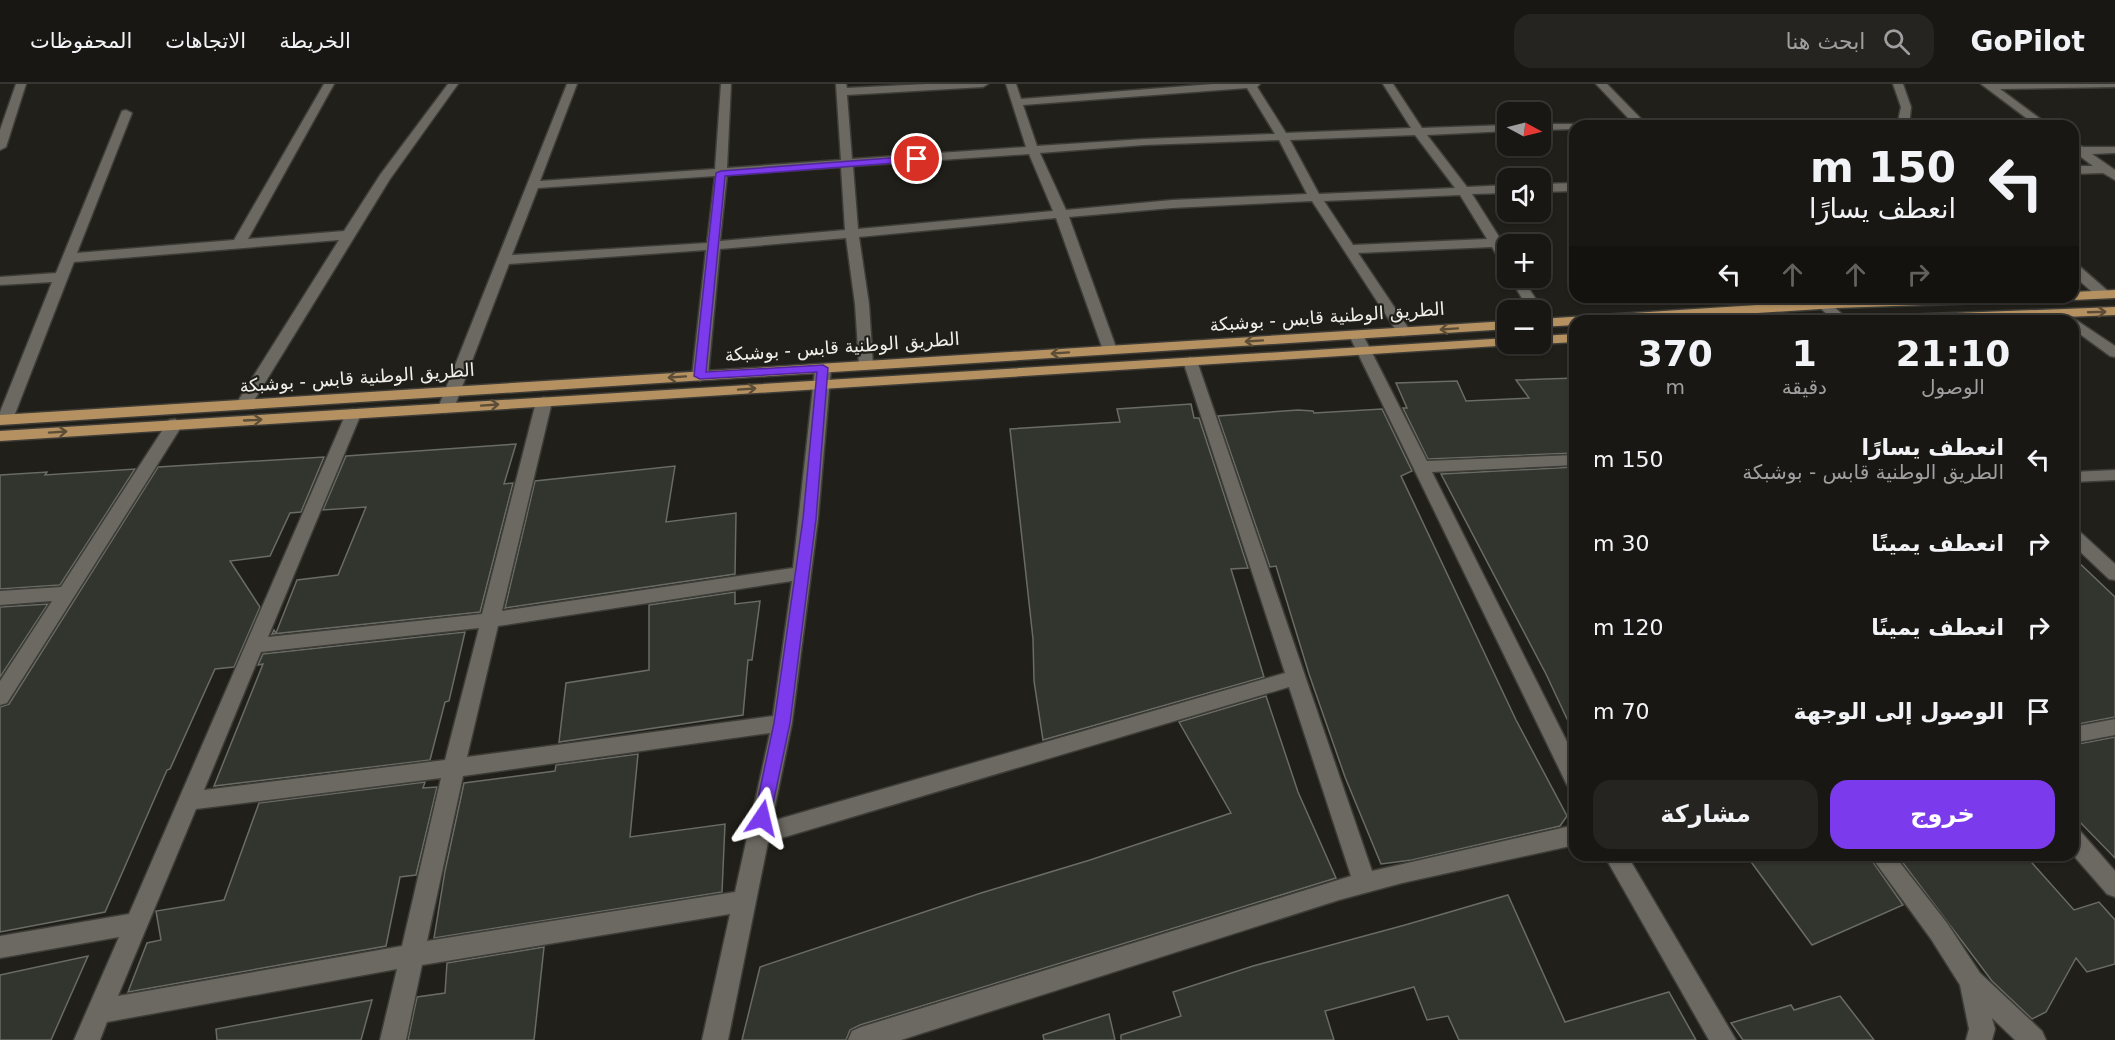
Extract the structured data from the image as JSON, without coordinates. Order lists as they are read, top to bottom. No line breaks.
{"streets":{"main road":["الطريق الوطنية قابس - بوشبكة"]},"north":"right","page":{"header":"GoPilot","search":"ابحث هنا","nav":["الخريطة","الاتجاهات","المحفوظات"],"map_buttons":["+","−"],"turn":["150 m","انعطف يسارًا"],"eta":["21:10","الوصول","1","دقيقة","370","m"],"list":[{"name":"انعطف يسارًا","note":"الطريق الوطنية قابس - بوشبكة","value":"150 m"},{"name":"انعطف يمينًا","value":"30 m"},{"name":"انعطف يمينًا","value":"120 m"},{"name":"الوصول إلى الوجهة","value":"70 m"}],"buttons":["خروج","مشاركة"]}}
